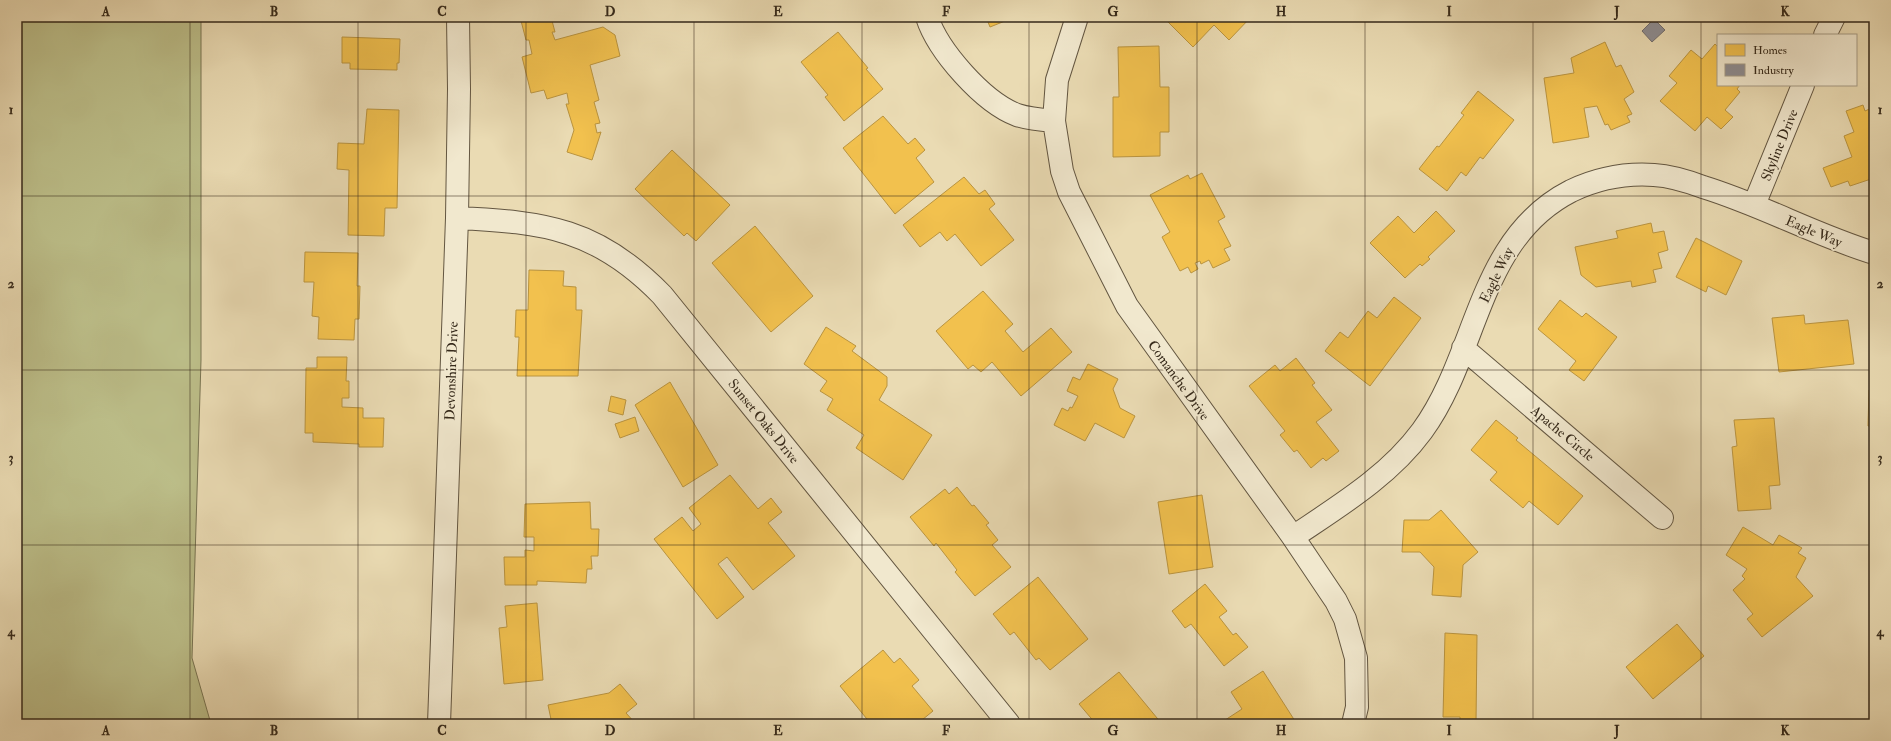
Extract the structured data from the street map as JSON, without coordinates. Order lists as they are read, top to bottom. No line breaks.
{"streets":{"street":["Skyline Drive","Eagle Way","Devonshire Drive","Comanche Drive","Sunset Oaks Drive","Apache Circle"]},"crossings":[["Skyline Drive","Eagle Way"],["Eagle Way","Comanche Drive"],["Eagle Way","Apache Circle"],["Devonshire Drive","Sunset Oaks Drive"]],"legend":["Homes","Industry"],"grid":{"columns":["A","B","C","D","E","F","G","H","I","J","K"],"rows":["1","2","3","4"]}}
